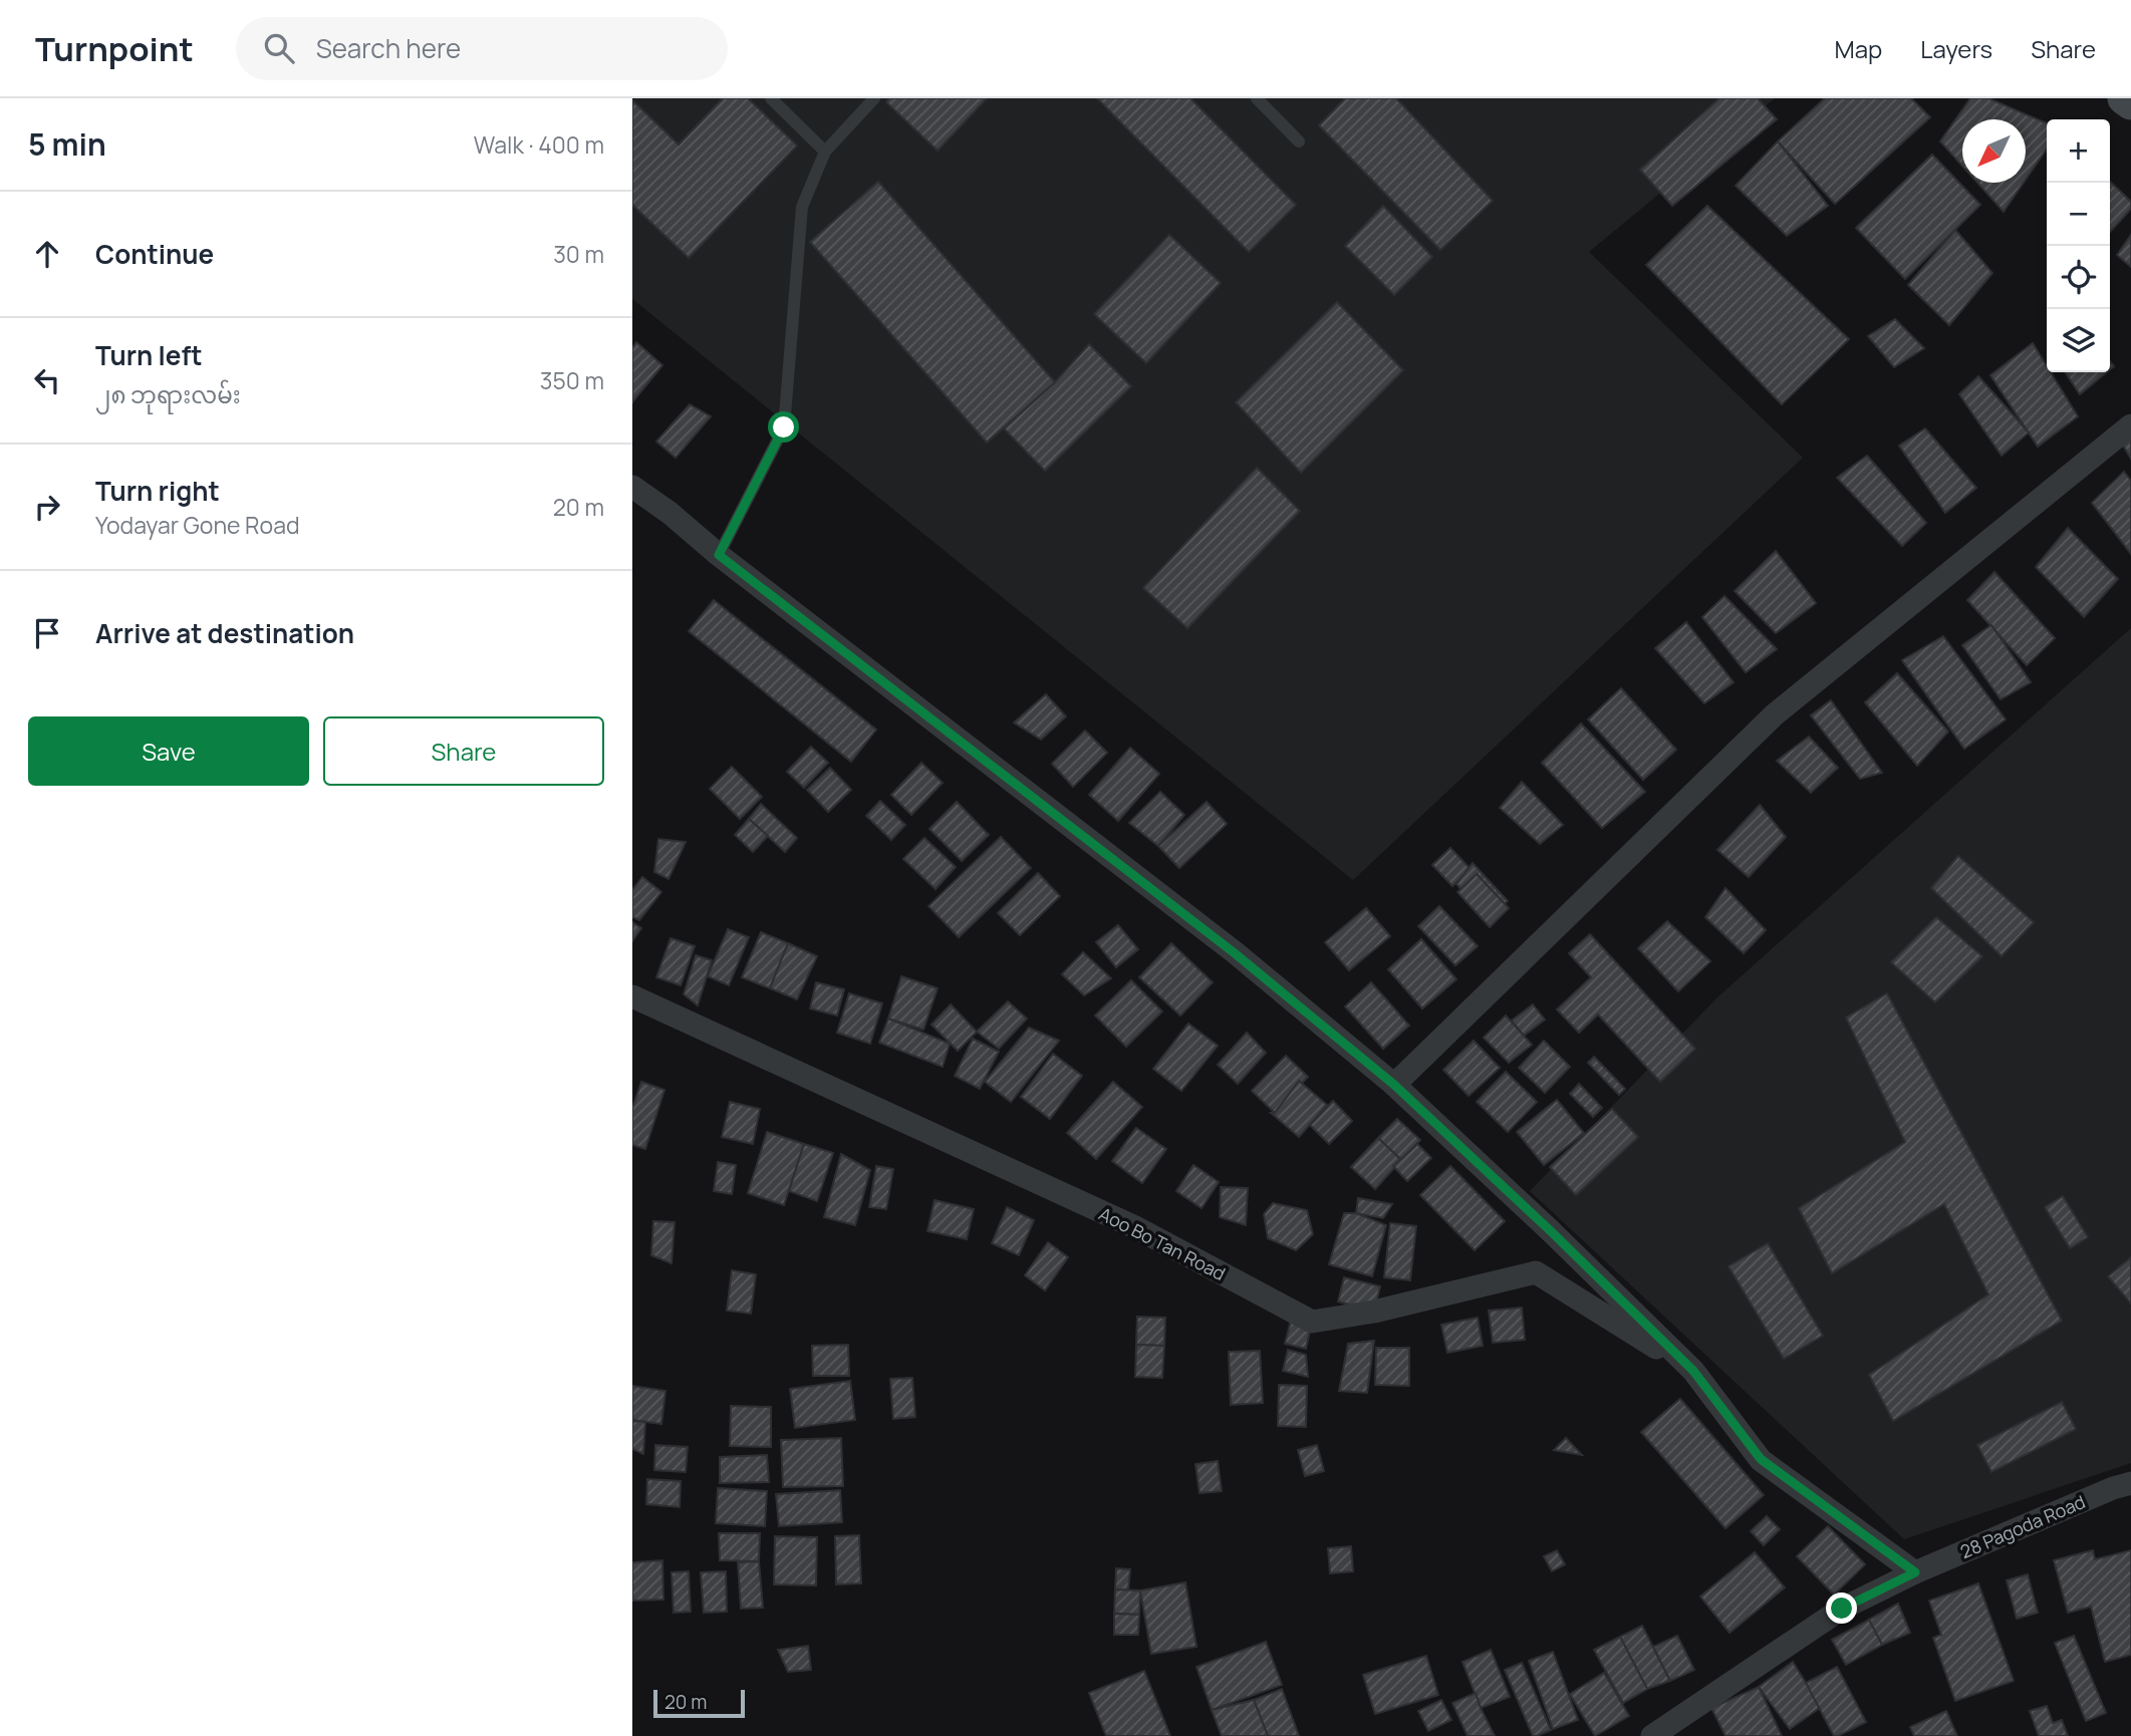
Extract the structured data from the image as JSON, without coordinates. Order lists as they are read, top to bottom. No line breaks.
{"streets":{"street":["Aoo Bo Tan Road","28 Pagoda Road"]},"scale_bar":"20 m","north":"bottom left","page":{"header":"Turnpoint","search":"Search here","nav":["Map","Layers","Share"],"heading":["5 min","Walk · 400 m"],"map_buttons":["+","−"],"list":[["Continue","30 m"],["Turn left","၂၈ ဘုရားလမ်း","350 m"],["Turn right","Yodayar Gone Road","20 m"],"Arrive at destination"],"buttons":["Save","Share"],"scale":"20 m"}}
